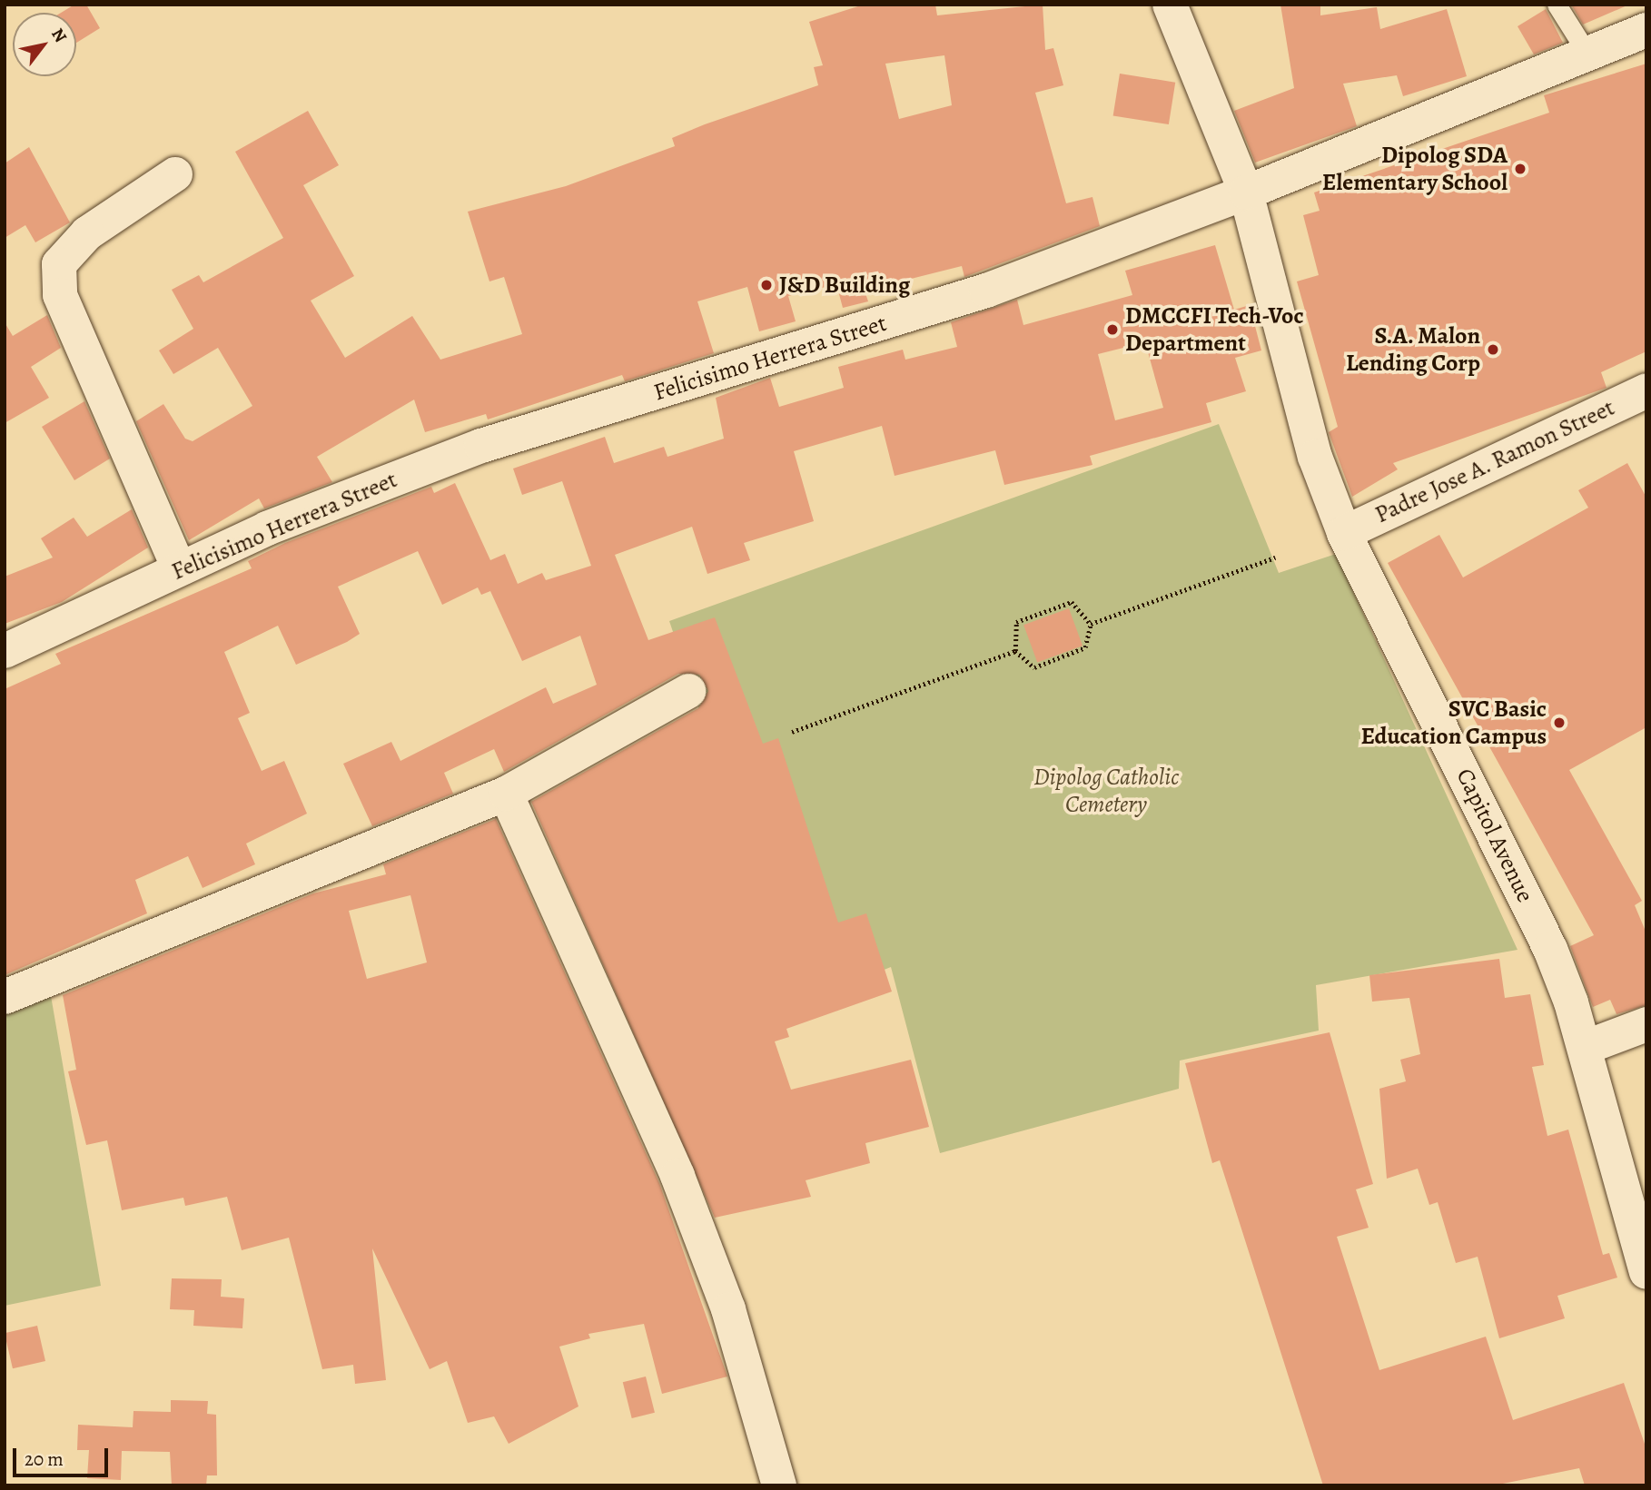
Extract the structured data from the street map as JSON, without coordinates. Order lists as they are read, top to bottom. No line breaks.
{"streets":{"street":["Felicisimo Herrera Street","Padre Jose A. Ramon Street","Capitol Avenue"]},"crossings":[["Felicisimo Herrera Street","Capitol Avenue"],["Padre Jose A. Ramon Street","Capitol Avenue"]],"parks":["Dipolog Catholic Cemetery"],"places":["Dipolog SDA Elementary School","J&D Building","DMCCFI Tech-Voc Department","S.A. Malon Lending Corp","SVC Basic Education Campus"],"scale_bar":"20 m","north":"top right"}
